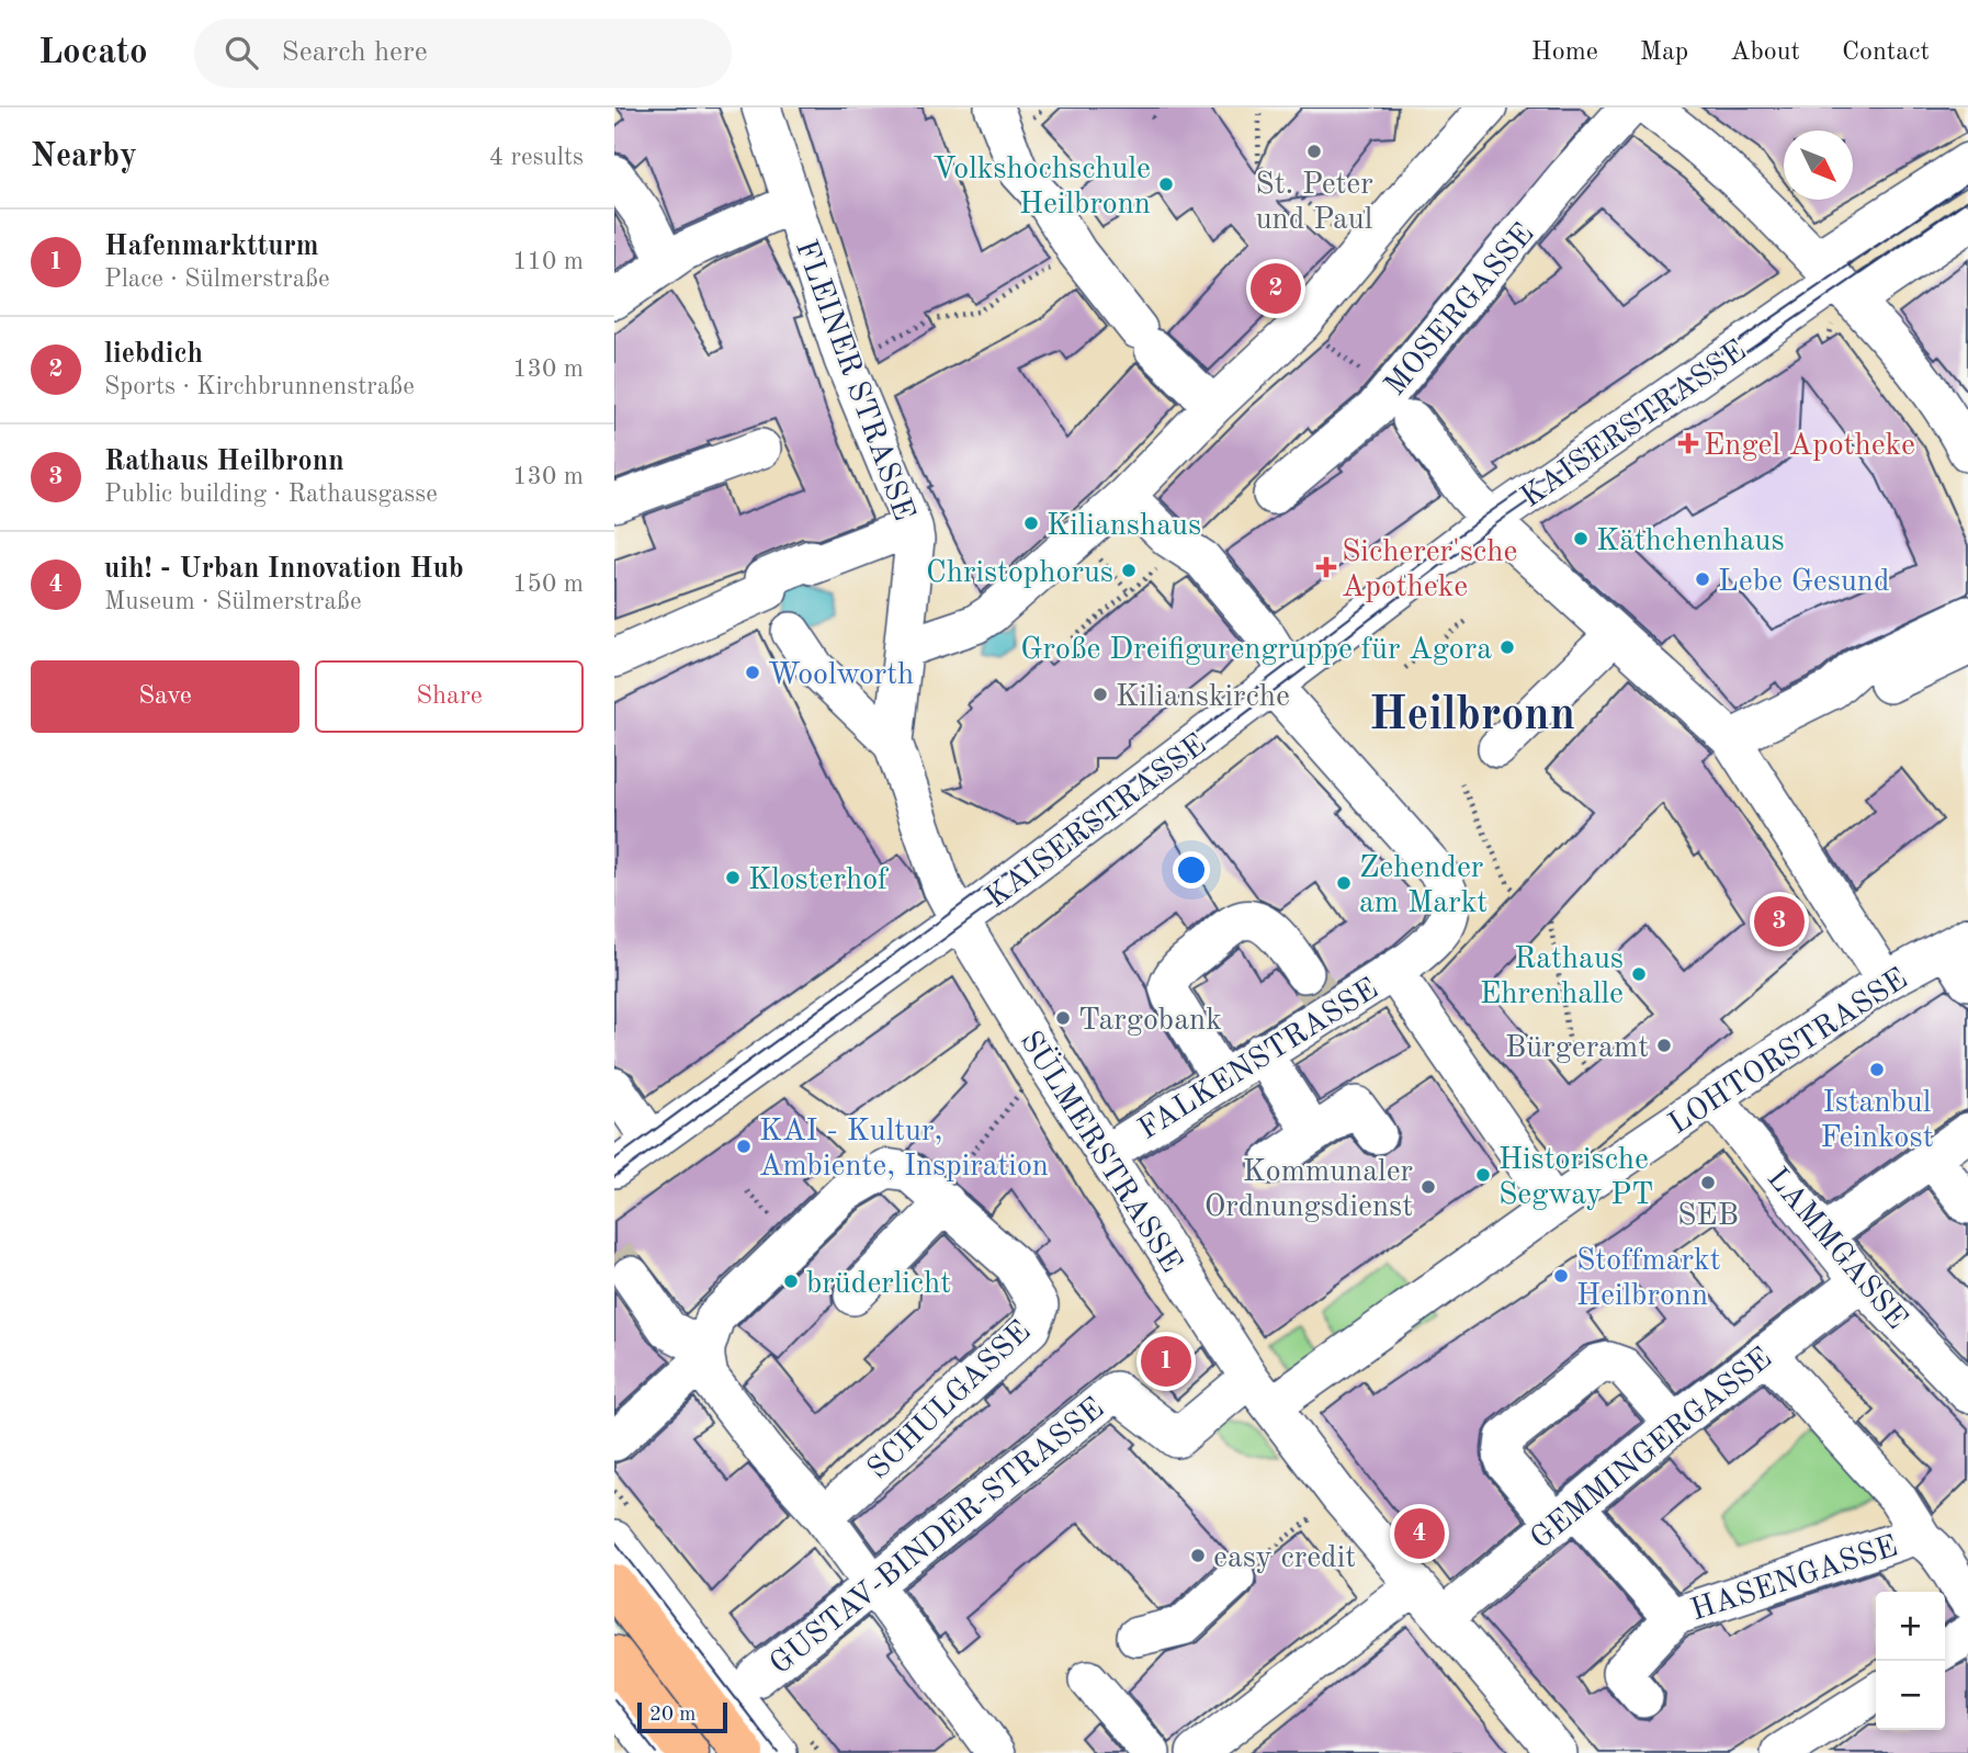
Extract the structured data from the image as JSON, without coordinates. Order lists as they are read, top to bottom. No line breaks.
{"streets":{"street":["MOSERGASSE","FLEINER STRASSE","KAISERSTRASSE","LOHTORSTRASSE","FALKENSTRASSE","SÜLMERSTRASSE","LAMMGASSE","SCHULGASSE","GEMMINGERGASSE","GUSTAV-BINDER-STRASSE","HASENGASSE"]},"crossings":[["FLEINER STRASSE","KAISERSTRASSE"],["FLEINER STRASSE","SÜLMERSTRASSE"],["KAISERSTRASSE","FALKENSTRASSE"],["KAISERSTRASSE","SÜLMERSTRASSE"],["LOHTORSTRASSE","SÜLMERSTRASSE"],["LOHTORSTRASSE","LAMMGASSE"],["LOHTORSTRASSE","GUSTAV-BINDER-STRASSE"],["FALKENSTRASSE","SÜLMERSTRASSE"],["SÜLMERSTRASSE","GEMMINGERGASSE"],["SÜLMERSTRASSE","GUSTAV-BINDER-STRASSE"],["LAMMGASSE","GEMMINGERGASSE"],["GEMMINGERGASSE","HASENGASSE"]],"districts":["Heilbronn"],"places":{"other":["St. Peter und Paul","Volkshochschule Heilbronn","Kilianshaus","Käthchenhaus","Christophorus","Lebe Gesund","Große Dreifigurengruppe für Agora","Woolworth","Kilianskirche","Klosterhof","Zehender am Markt","Rathaus Ehrenhalle","Targobank","Bürgeramt","Istanbul Feinkost","KAI - Kultur, Ambiente, Inspiration","Historische Segway PT","SEB","Kommunaler Ordnungsdienst","Stoffmarkt Heilbronn","brüderlicht","easy credit"],"health":["Engel Apotheke","Sicherer'sche Apotheke"]},"scale_bar":"20 m","north":"bottom right","page":{"header":"Locato","search":"Search here","nav":["Home","Map","About","Contact"],"heading":["Nearby","4 results"],"list":[{"mark":"1","name":"Hafenmarktturm","note":"Place · Sülmerstraße","value":"110 m"},{"mark":"2","name":"liebdich","note":"Sports · Kirchbrunnenstraße","value":"130 m"},{"mark":"3","name":"Rathaus Heilbronn","note":"Public building · Rathausgasse","value":"130 m"},{"mark":"4","name":"uih! - Urban Innovation Hub","note":"Museum · Sülmerstraße","value":"150 m"}],"pins":["2","3","1","4"],"buttons":["Save","Share"],"map_buttons":["+","−"],"scale":"20 m"}}
